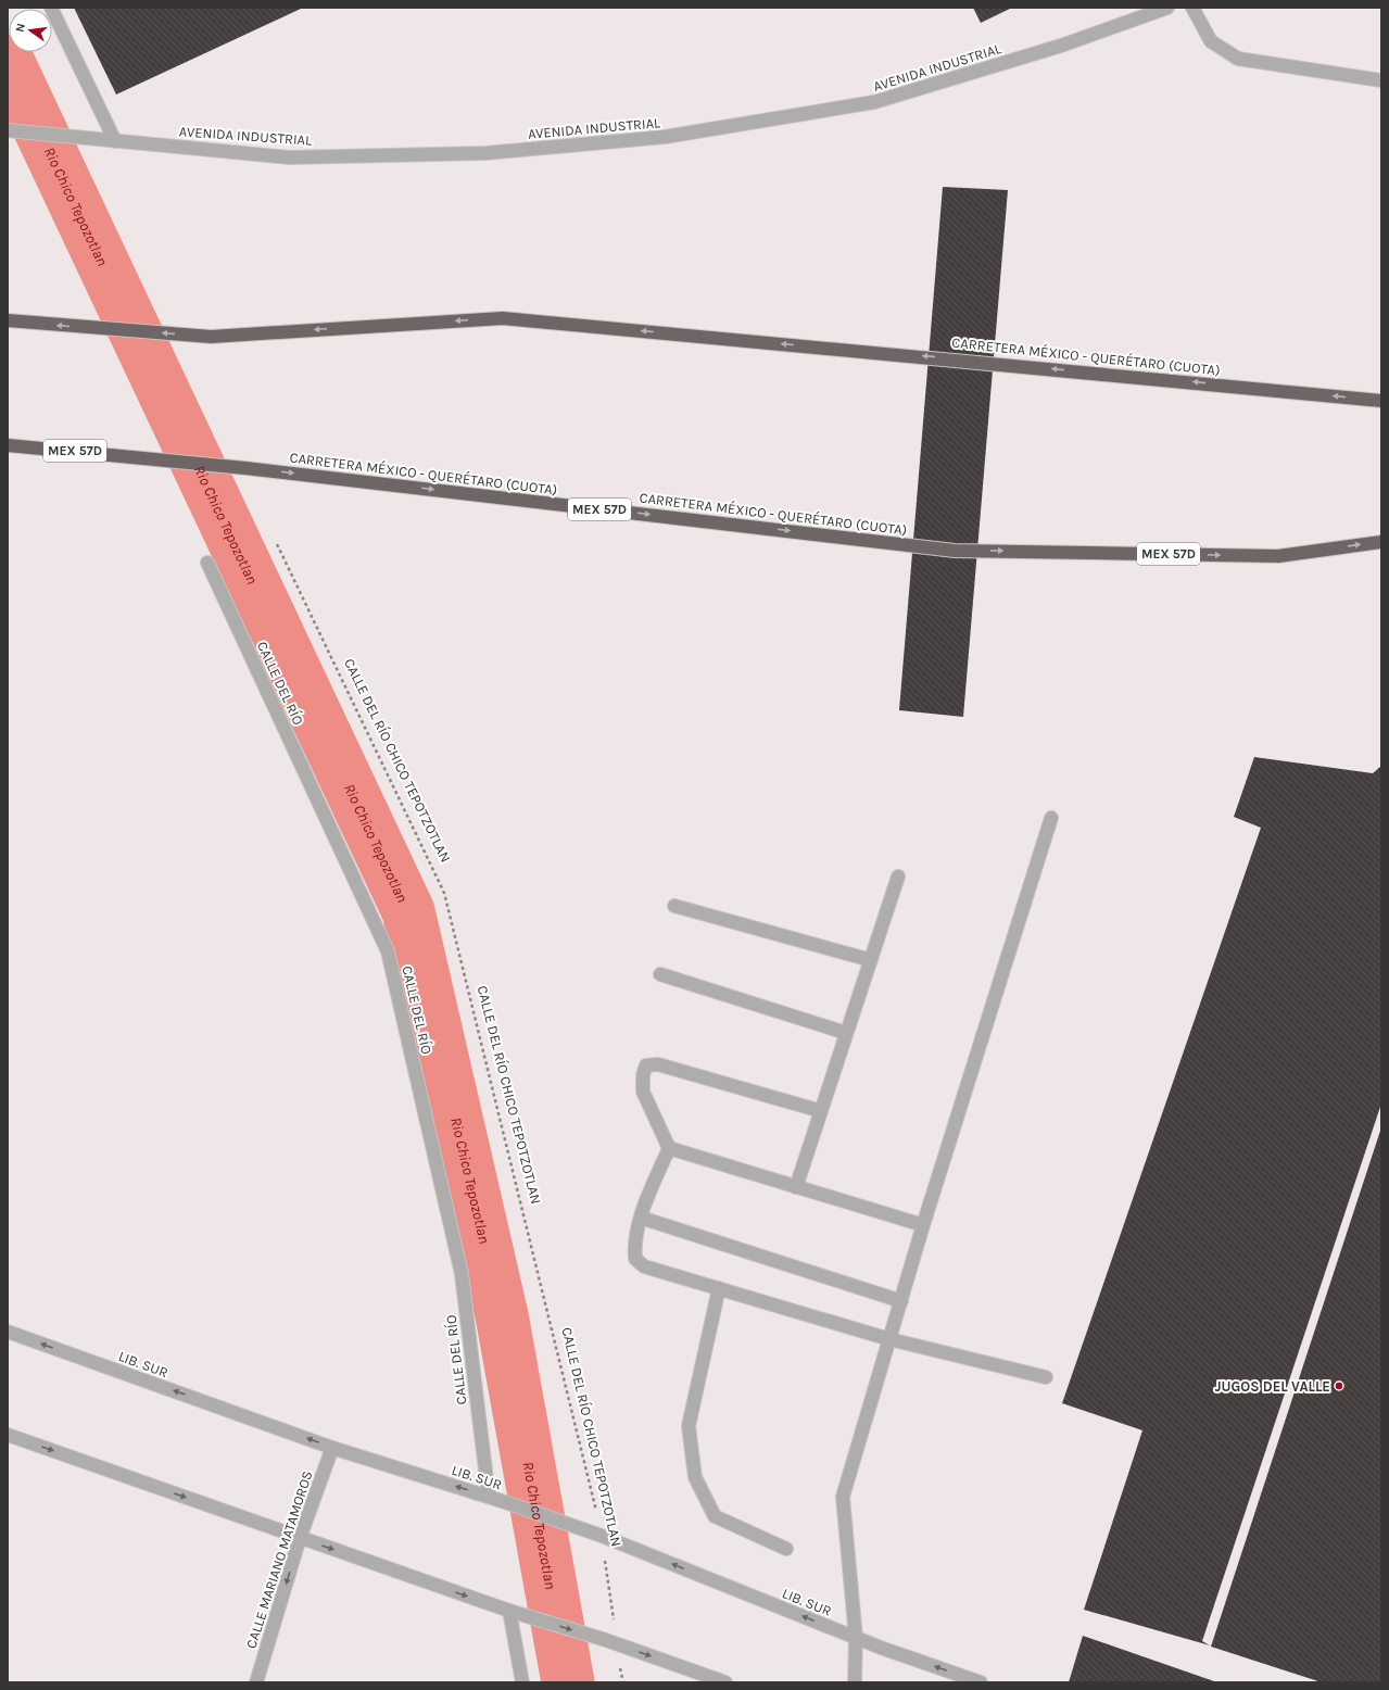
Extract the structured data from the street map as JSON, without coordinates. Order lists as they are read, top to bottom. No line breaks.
{"streets":{"highway":["CARRETERA MÉXICO - QUERÉTARO (CUOTA)","MEX 57D"],"street":["AVENIDA INDUSTRIAL","CALLE DEL RÍO","LIB. SUR","CALLE MARIANO MATAMOROS"],"path":["CALLE DEL RÍO CHICO TEPOTZOTLAN"]},"crossings":[["CALLE DEL RÍO","LIB. SUR"],["CALLE DEL RÍO CHICO TEPOTZOTLAN","LIB. SUR"],["LIB. SUR","CALLE MARIANO MATAMOROS"]],"one_way":["CALLE MARIANO MATAMOROS"],"water":["Rio Chico Tepozotlan"],"places":["JUGOS DEL VALLE"],"north":"left"}
